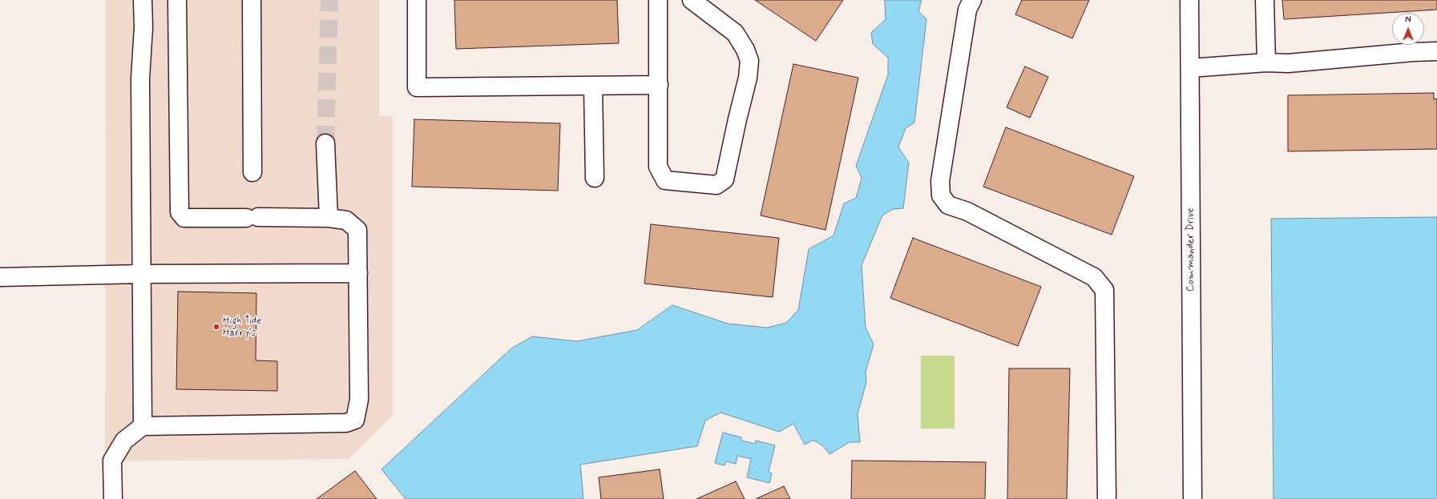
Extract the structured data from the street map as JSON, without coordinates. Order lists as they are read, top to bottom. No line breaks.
{"streets":{"street":["Commander Drive"]},"places":["High Tide Harry's"],"north":"top"}
